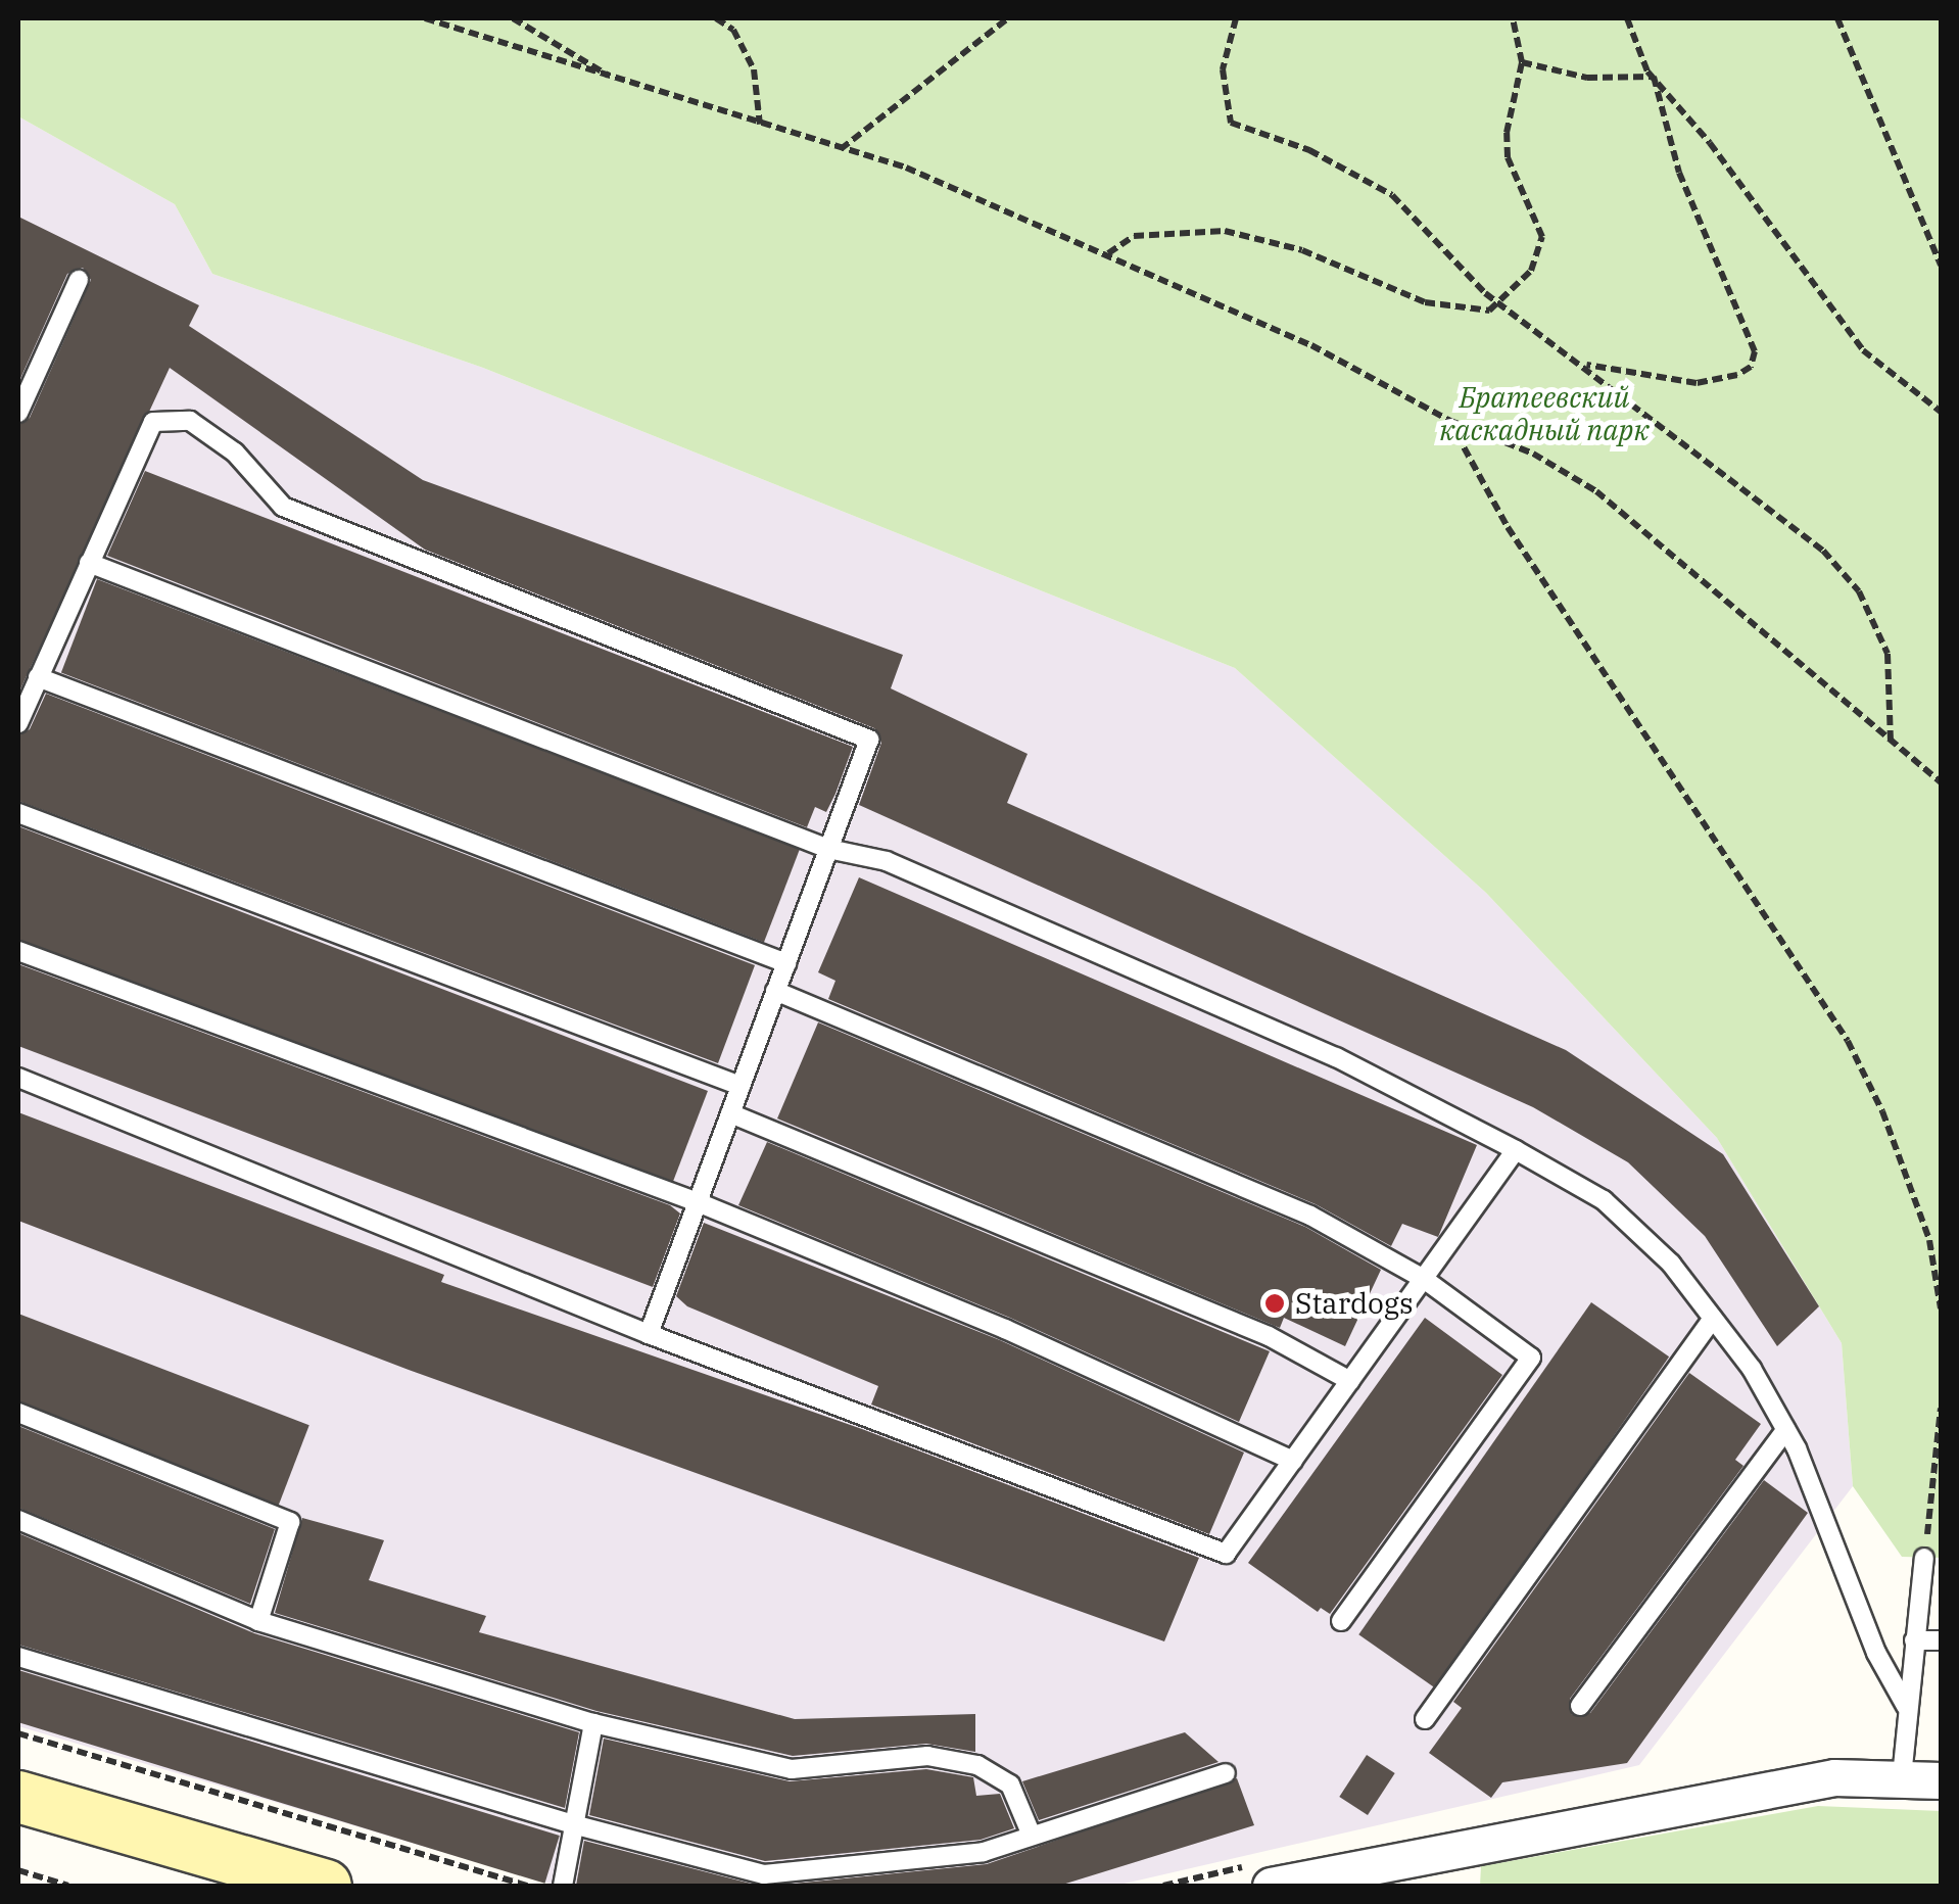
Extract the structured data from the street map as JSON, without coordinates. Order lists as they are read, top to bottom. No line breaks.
{"parks":["Братеевский каскадный парк"],"places":["Stardogs"]}
